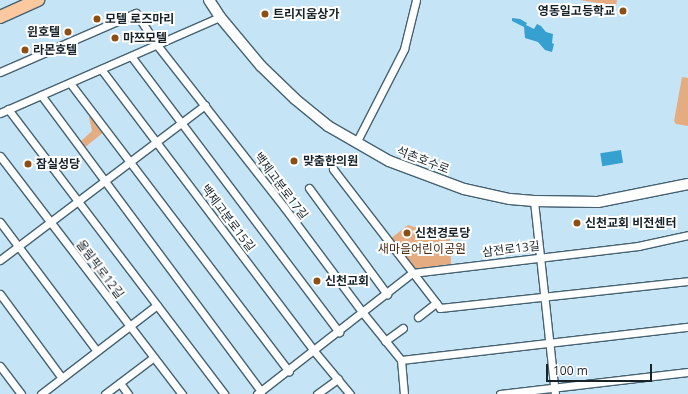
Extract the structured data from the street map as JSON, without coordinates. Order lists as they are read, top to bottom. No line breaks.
{"streets":{"street":["석촌호수로","백제고분로17길","백제고분로15길","삼전로13길","올림픽로12길"]},"parks":["새마을어린이공원"],"places":["영동일고등학교","트리지움상가","모텔 로즈마리","윈호텔","마쯔모텔","라몬호텔","맞춤한의원","잠실성당","신천교회 비전센터","신천경로당","신천교회"],"scale_bar":"100 m"}
